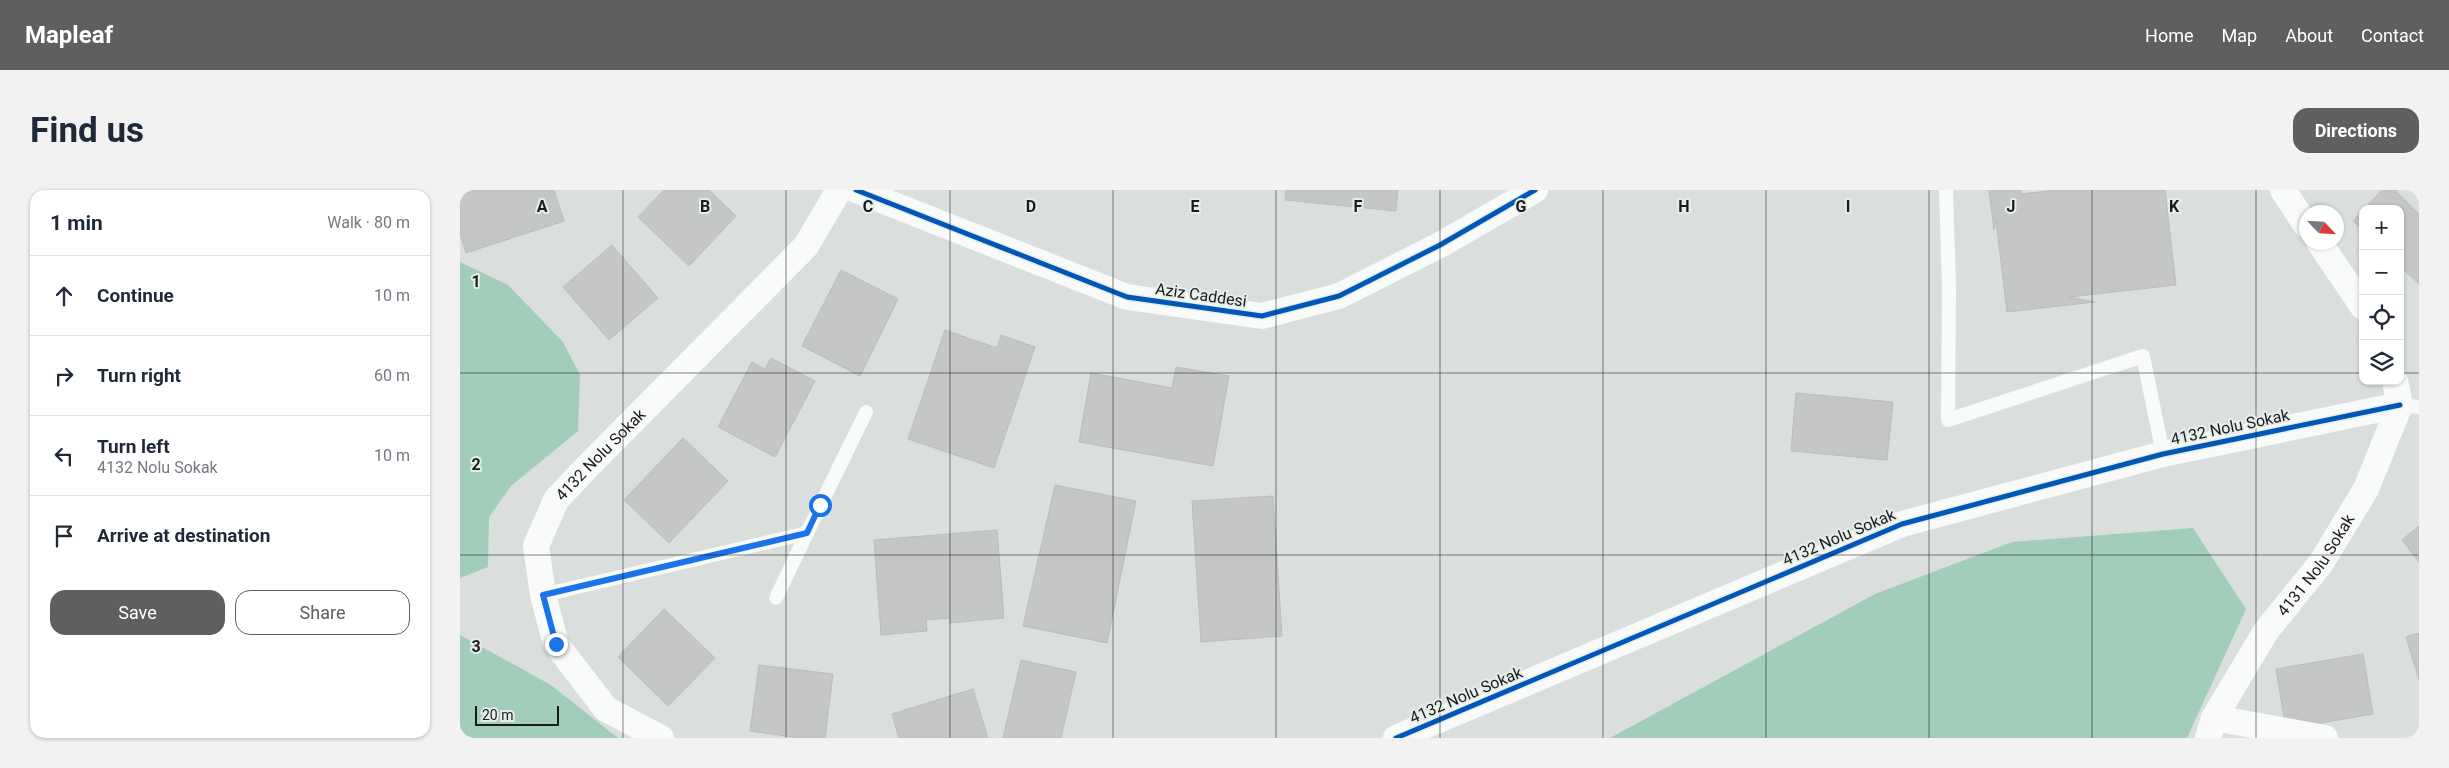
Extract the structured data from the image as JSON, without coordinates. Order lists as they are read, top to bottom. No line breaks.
{"streets":{"street":["Aziz Caddesi","4132 Nolu Sokak","4131 Nolu Sokak"]},"crossings":[["4132 Nolu Sokak","4131 Nolu Sokak"]],"scale_bar":"20 m","north":"bottom right","page":{"header":"Mapleaf","nav":["Home","Map","About","Contact"],"buttons":["Directions",["Save","Share"]],"title":"Find us","heading":["1 min","Walk · 80 m"],"map_buttons":["+","−"],"list":[["Continue","10 m"],["Turn right","60 m"],["Turn left","4132 Nolu Sokak","10 m"],"Arrive at destination"],"scale":"20 m"},"grid":{"columns":["A","B","C","D","E","F","G","H","I","J","K"],"rows":["1","2","3"]}}
